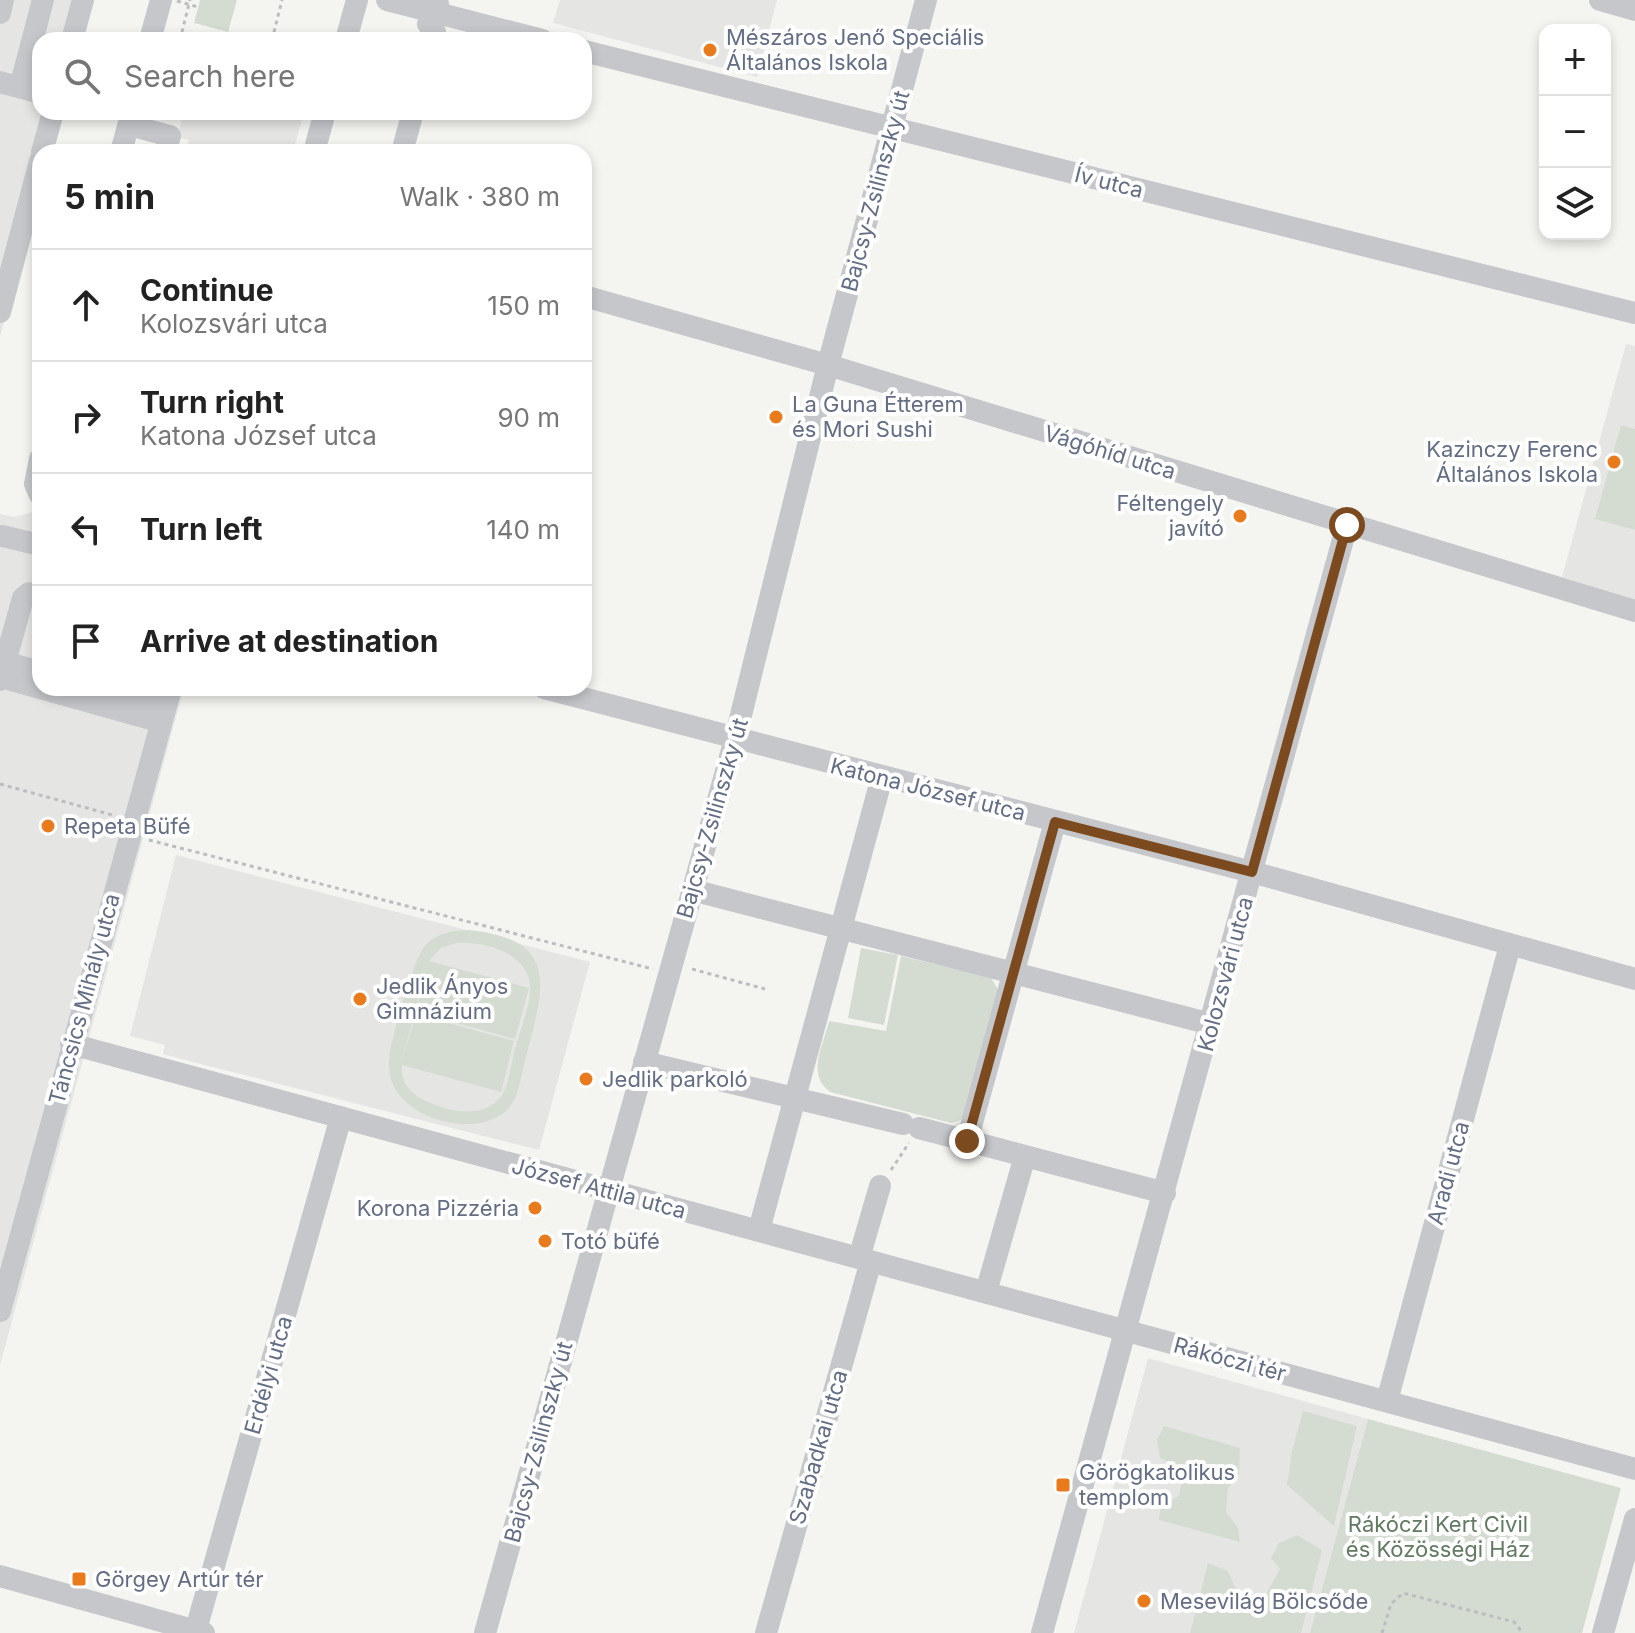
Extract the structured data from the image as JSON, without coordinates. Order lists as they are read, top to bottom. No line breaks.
{"streets":{"street":["Ív utca","Bajcsy-Zsilinszky út","Vágóhíd utca","Katona József utca","Kolozsvári utca","Táncsics Mihály utca","Aradi utca","József Attila utca","Rákóczi tér","Erdélyi utca","Szabadkai utca"]},"crossings":[["Ív utca","Bajcsy-Zsilinszky út"],["Bajcsy-Zsilinszky út","Vágóhíd utca"],["Bajcsy-Zsilinszky út","Katona József utca"],["Bajcsy-Zsilinszky út","József Attila utca"],["Vágóhíd utca","Kolozsvári utca"],["Katona József utca","Kolozsvári utca"],["Katona József utca","Aradi utca"],["Kolozsvári utca","József Attila utca"],["Kolozsvári utca","Rákóczi tér"],["Táncsics Mihály utca","József Attila utca"],["Aradi utca","Rákóczi tér"],["József Attila utca","Rákóczi tér"],["József Attila utca","Erdélyi utca"],["József Attila utca","Szabadkai utca"]],"parks":["Rákóczi Kert Civil és Közösségi Ház"],"places":{"other":["Mészáros Jenő Speciális Általános Iskola","La Guna Étterem és Mori Sushi","Kazinczy Ferenc Általános Iskola","Féltengely javító","Repeta Büfé","Jedlik Ányos Gimnázium","Jedlik parkoló","Korona Pizzéria","Totó büfé","Mesevilág Bölcsőde"],"transit":["Görögkatolikus templom","Görgey Artúr tér"]},"page":{"map_buttons":["+","−"],"search":"Search here","heading":["5 min","Walk · 380 m"],"list":[["Continue","Kolozsvári utca","150 m"],["Turn right","Katona József utca","90 m"],["Turn left","140 m"],"Arrive at destination"]}}
